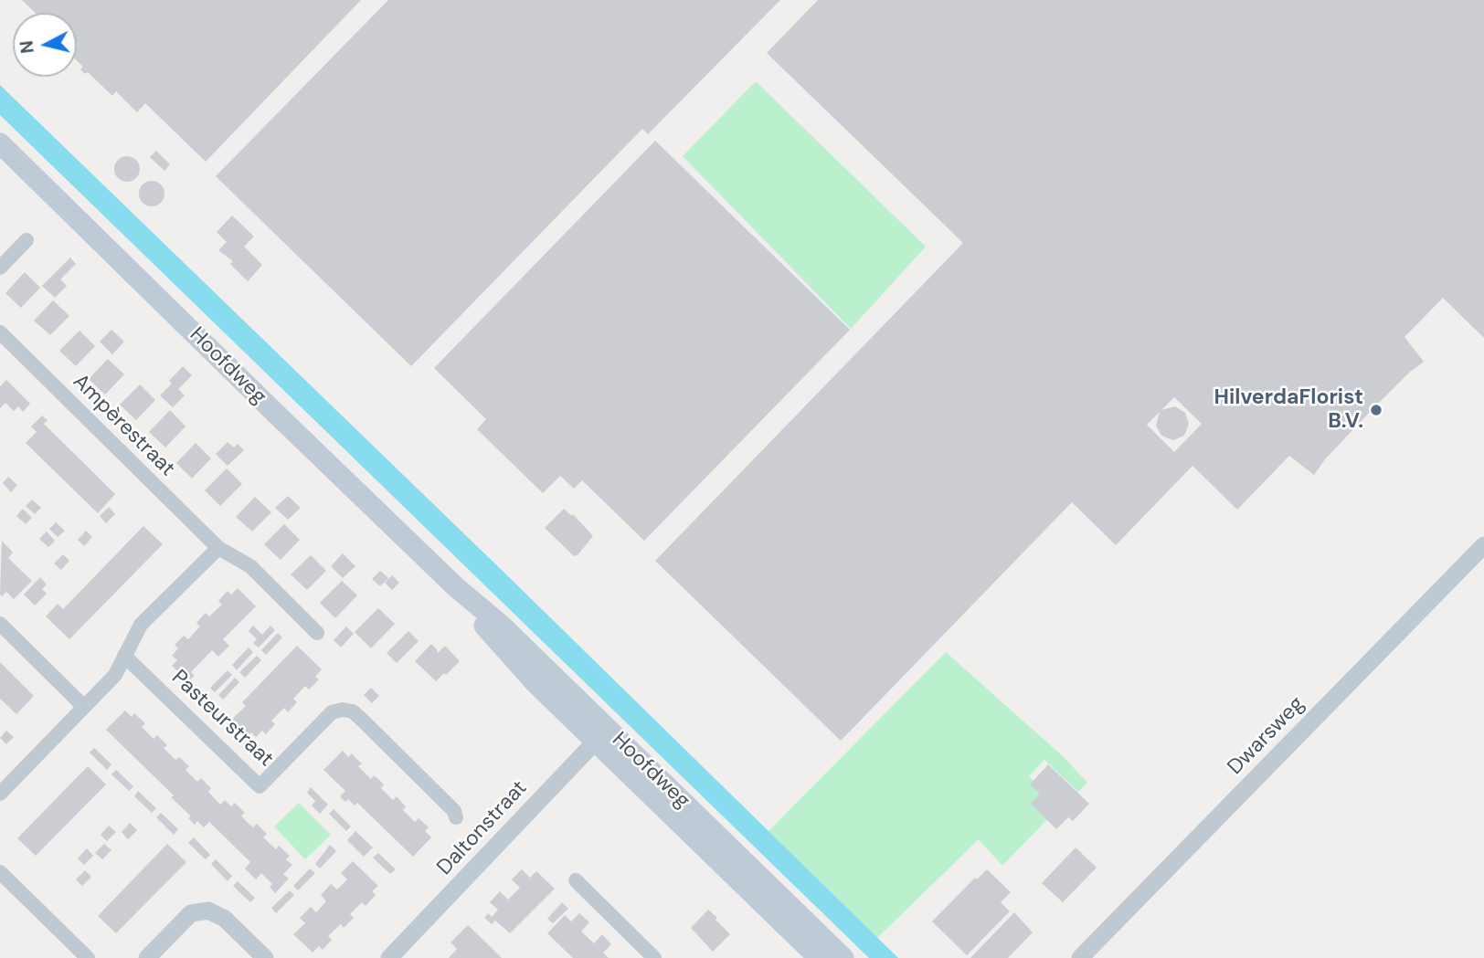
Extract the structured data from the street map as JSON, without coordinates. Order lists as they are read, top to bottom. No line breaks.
{"streets":{"main road":["Hoofdweg"],"street":["Ampèrestraat","Pasteurstraat","Dwarsweg","Daltonstraat"]},"crossings":[["Hoofdweg","Daltonstraat"]],"places":["HilverdaFlorist B.V."],"north":"left"}
